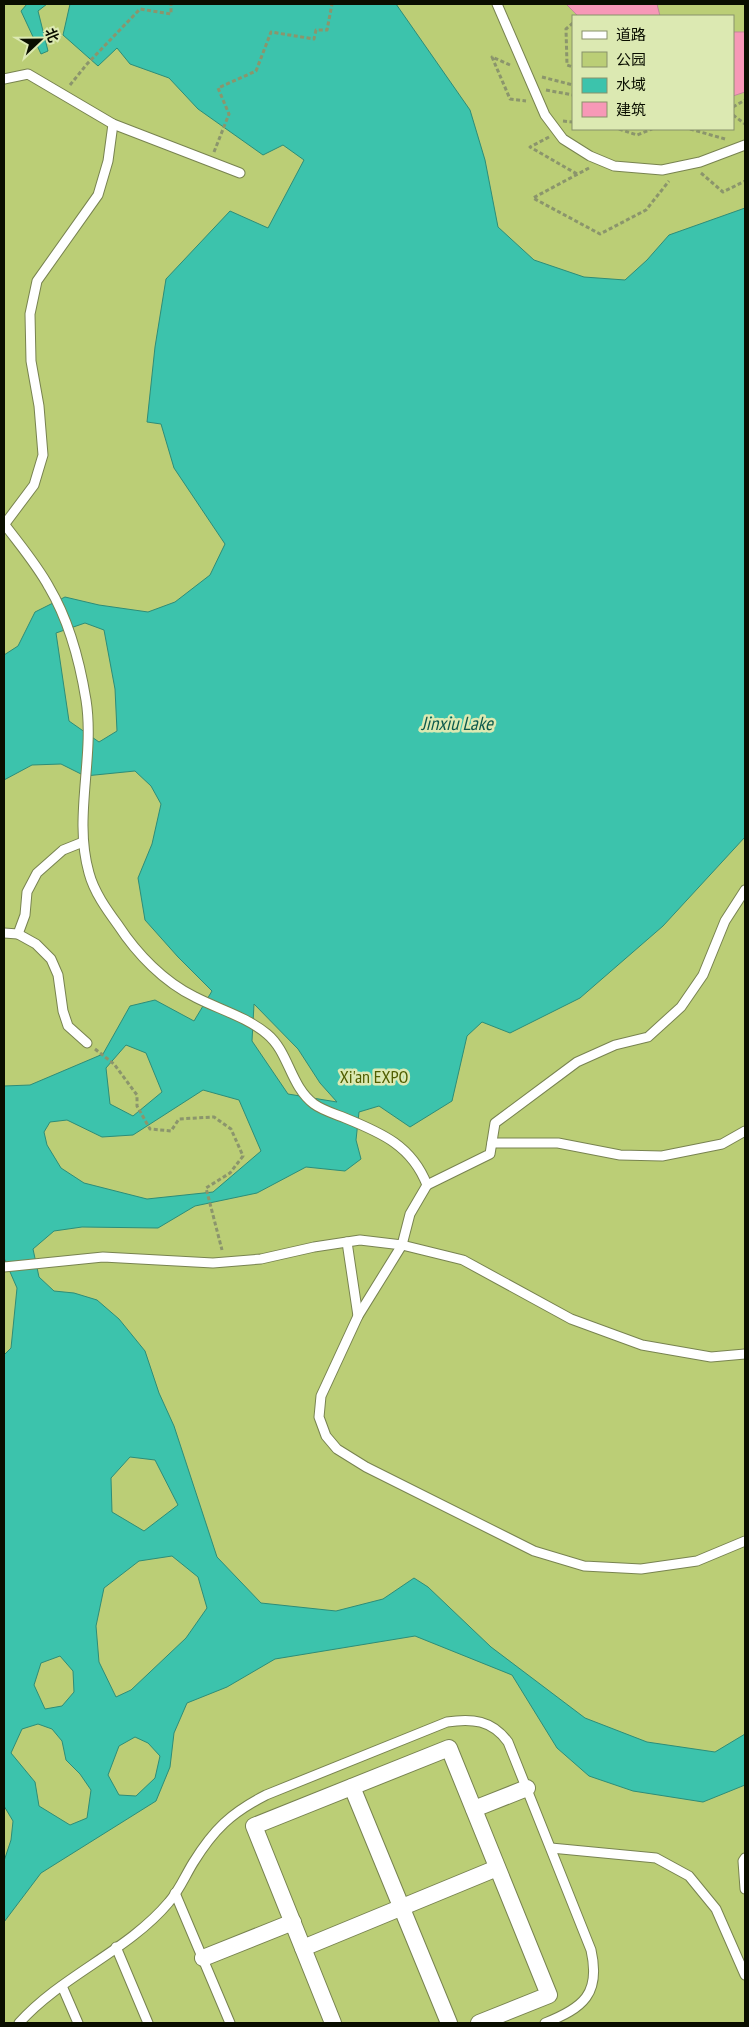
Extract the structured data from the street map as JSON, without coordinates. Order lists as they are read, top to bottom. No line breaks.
{"water":["Jinxiu Lake"],"parks":["Xi'an EXPO"],"legend":["道路","公园","水域","建筑"],"north":"right"}
